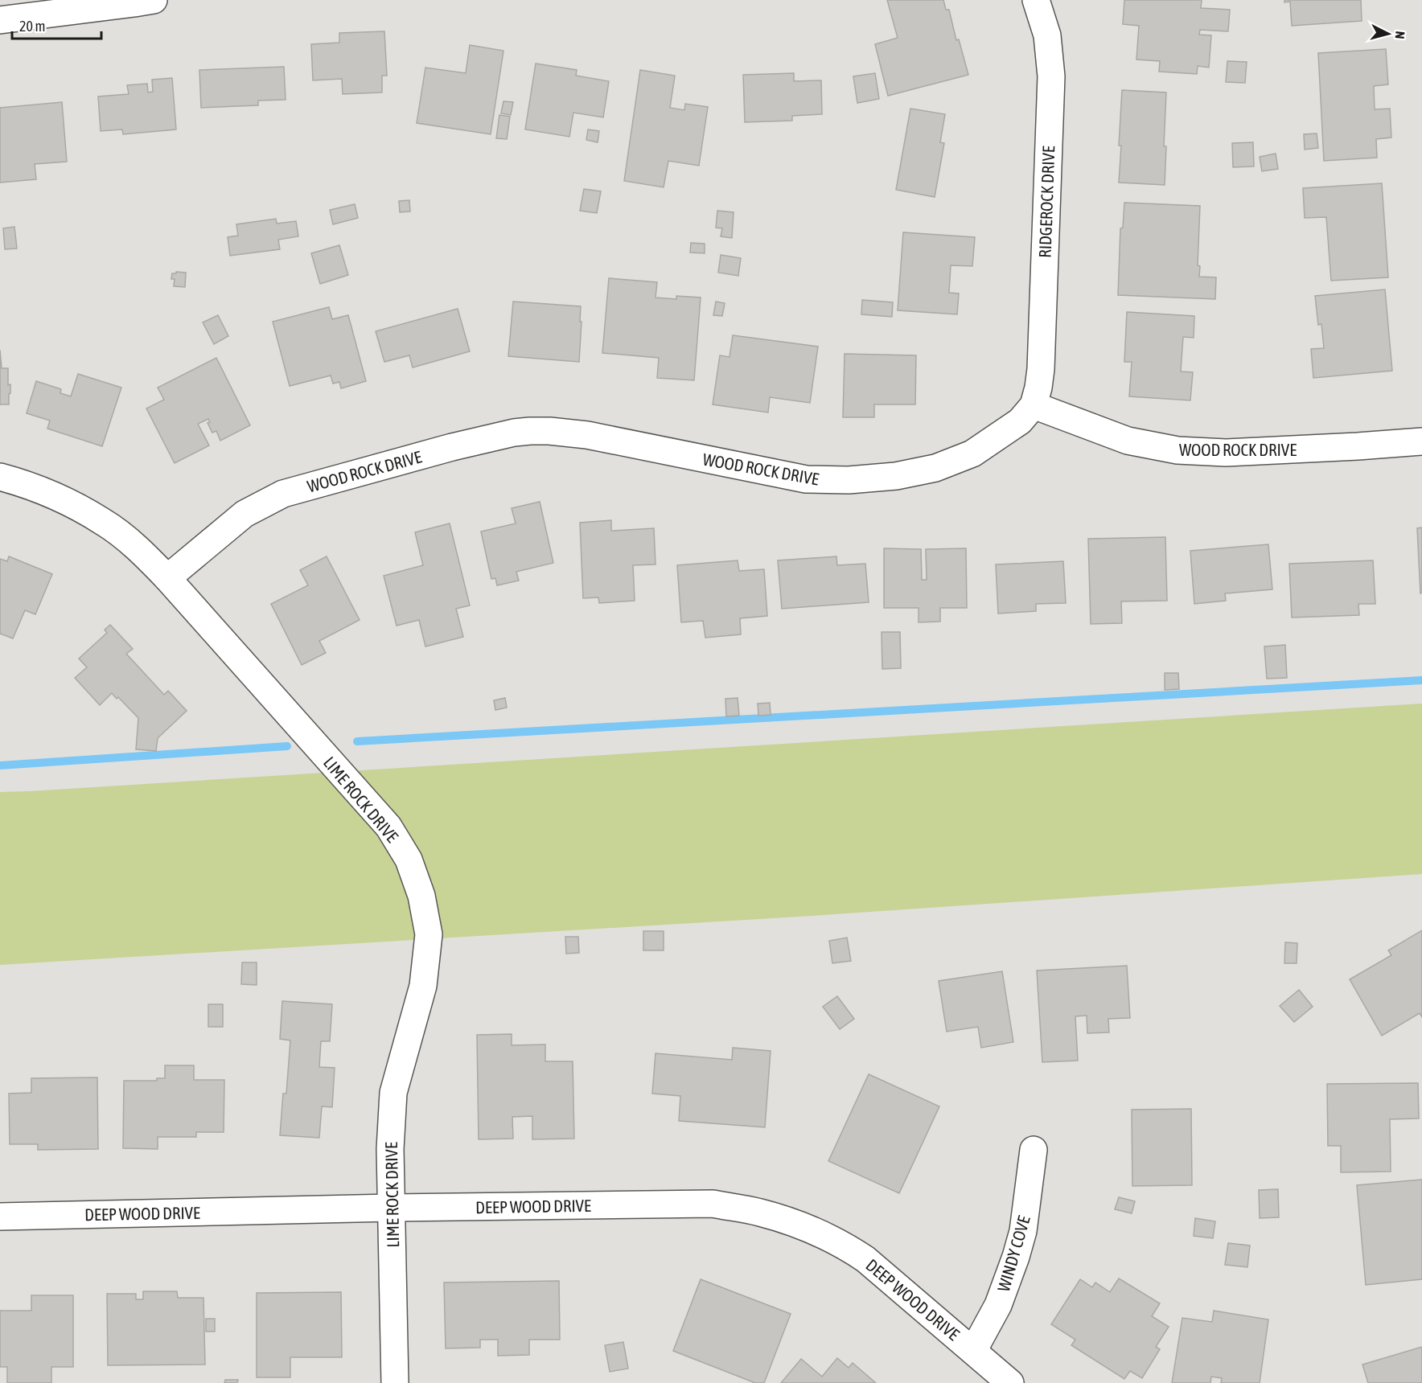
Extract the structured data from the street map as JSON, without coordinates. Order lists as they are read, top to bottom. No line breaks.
{"streets":{"street":["RIDGEROCK DRIVE","WOOD ROCK DRIVE","LIME ROCK DRIVE","DEEP WOOD DRIVE","WINDY COVE"]},"crossings":[["RIDGEROCK DRIVE","WOOD ROCK DRIVE"],["WOOD ROCK DRIVE","LIME ROCK DRIVE"],["LIME ROCK DRIVE","DEEP WOOD DRIVE"],["DEEP WOOD DRIVE","WINDY COVE"]],"scale_bar":"20 m","north":"right"}
